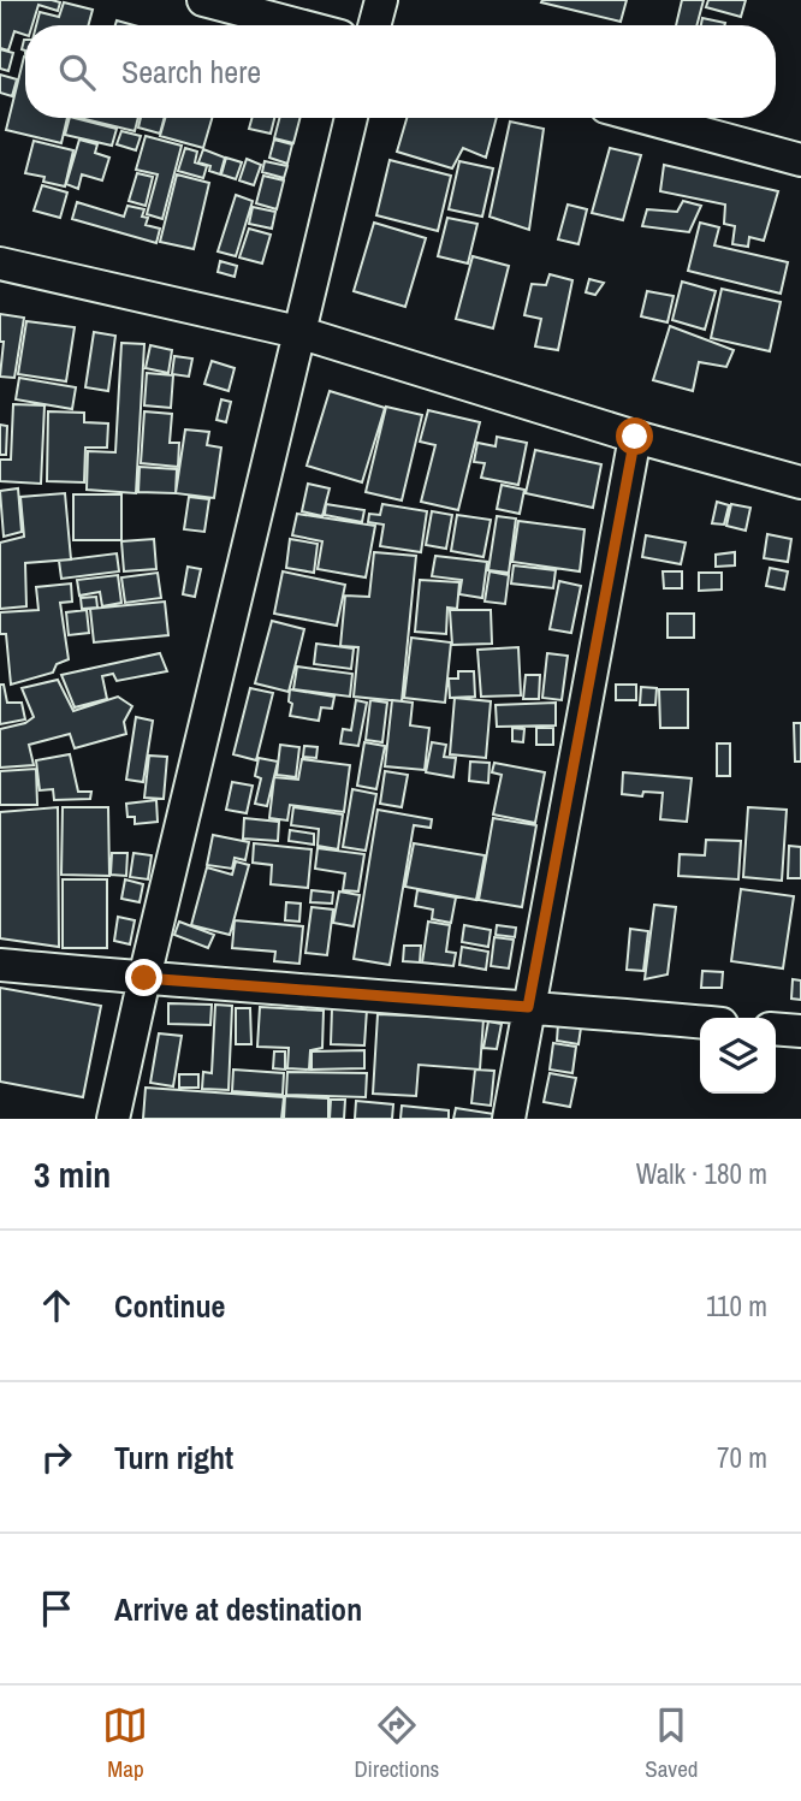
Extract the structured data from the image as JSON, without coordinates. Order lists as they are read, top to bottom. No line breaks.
{"page":{"search":"Search here","heading":["3 min","Walk · 180 m"],"list":[["Continue","110 m"],["Turn right","70 m"],"Arrive at destination"],"nav":["Map","Directions","Saved"]}}
